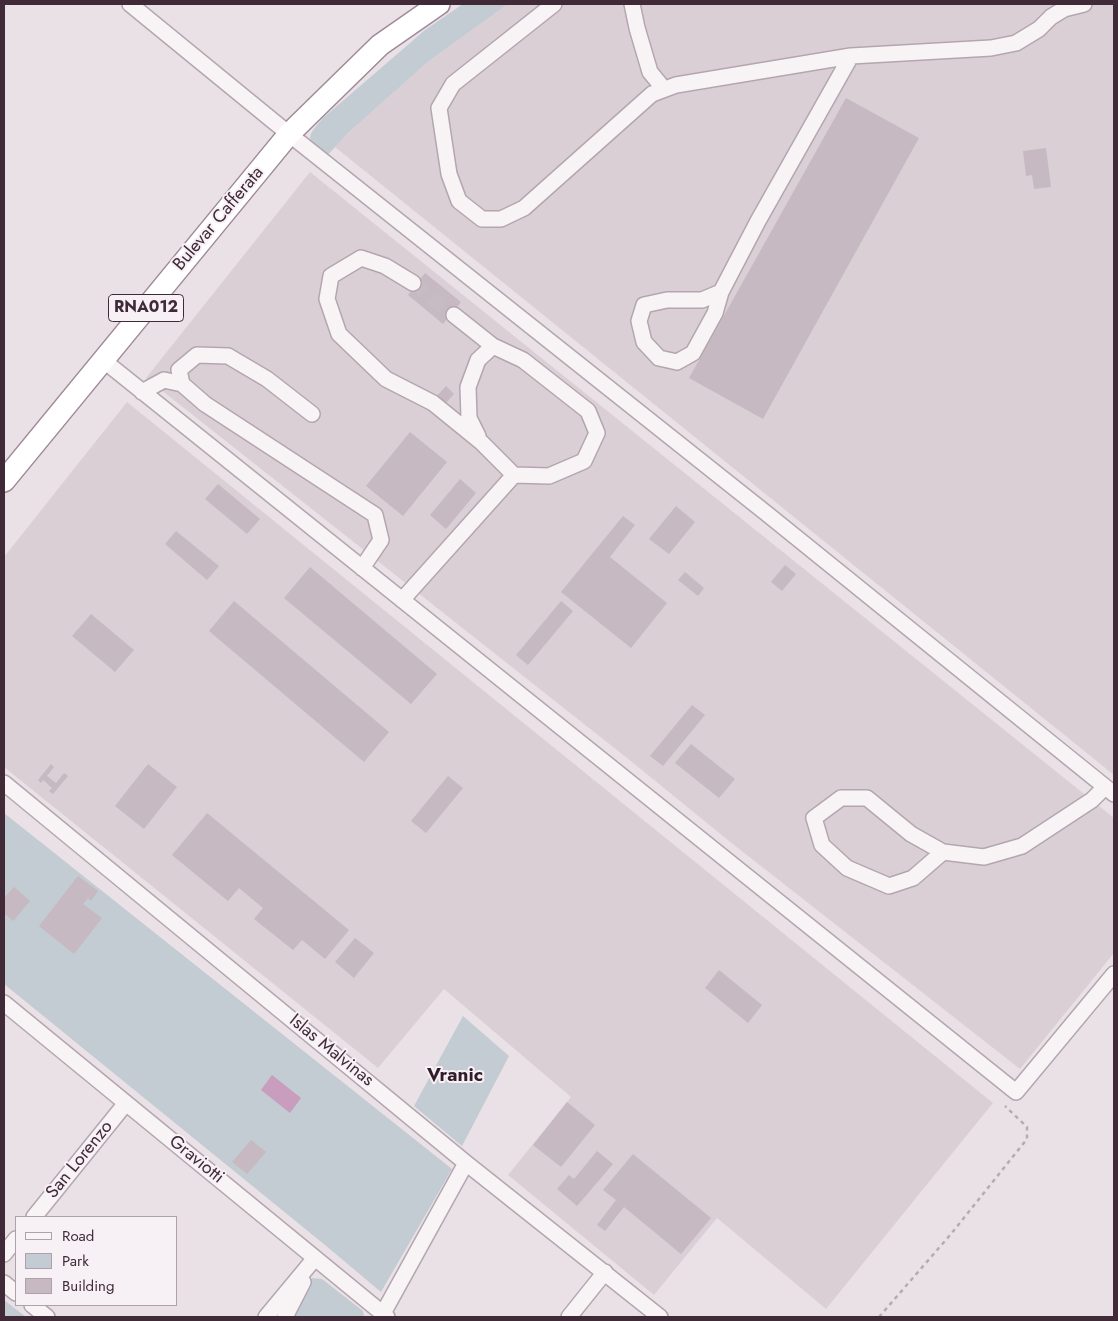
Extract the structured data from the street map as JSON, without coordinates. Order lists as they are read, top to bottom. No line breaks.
{"streets":{"highway":["Bulevar Cafferata","RNA012"],"street":["Islas Malvinas","San Lorenzo","Graviotti"]},"crossings":[["San Lorenzo","Graviotti"]],"districts":["Vranic"],"legend":["Road","Park","Building"]}
